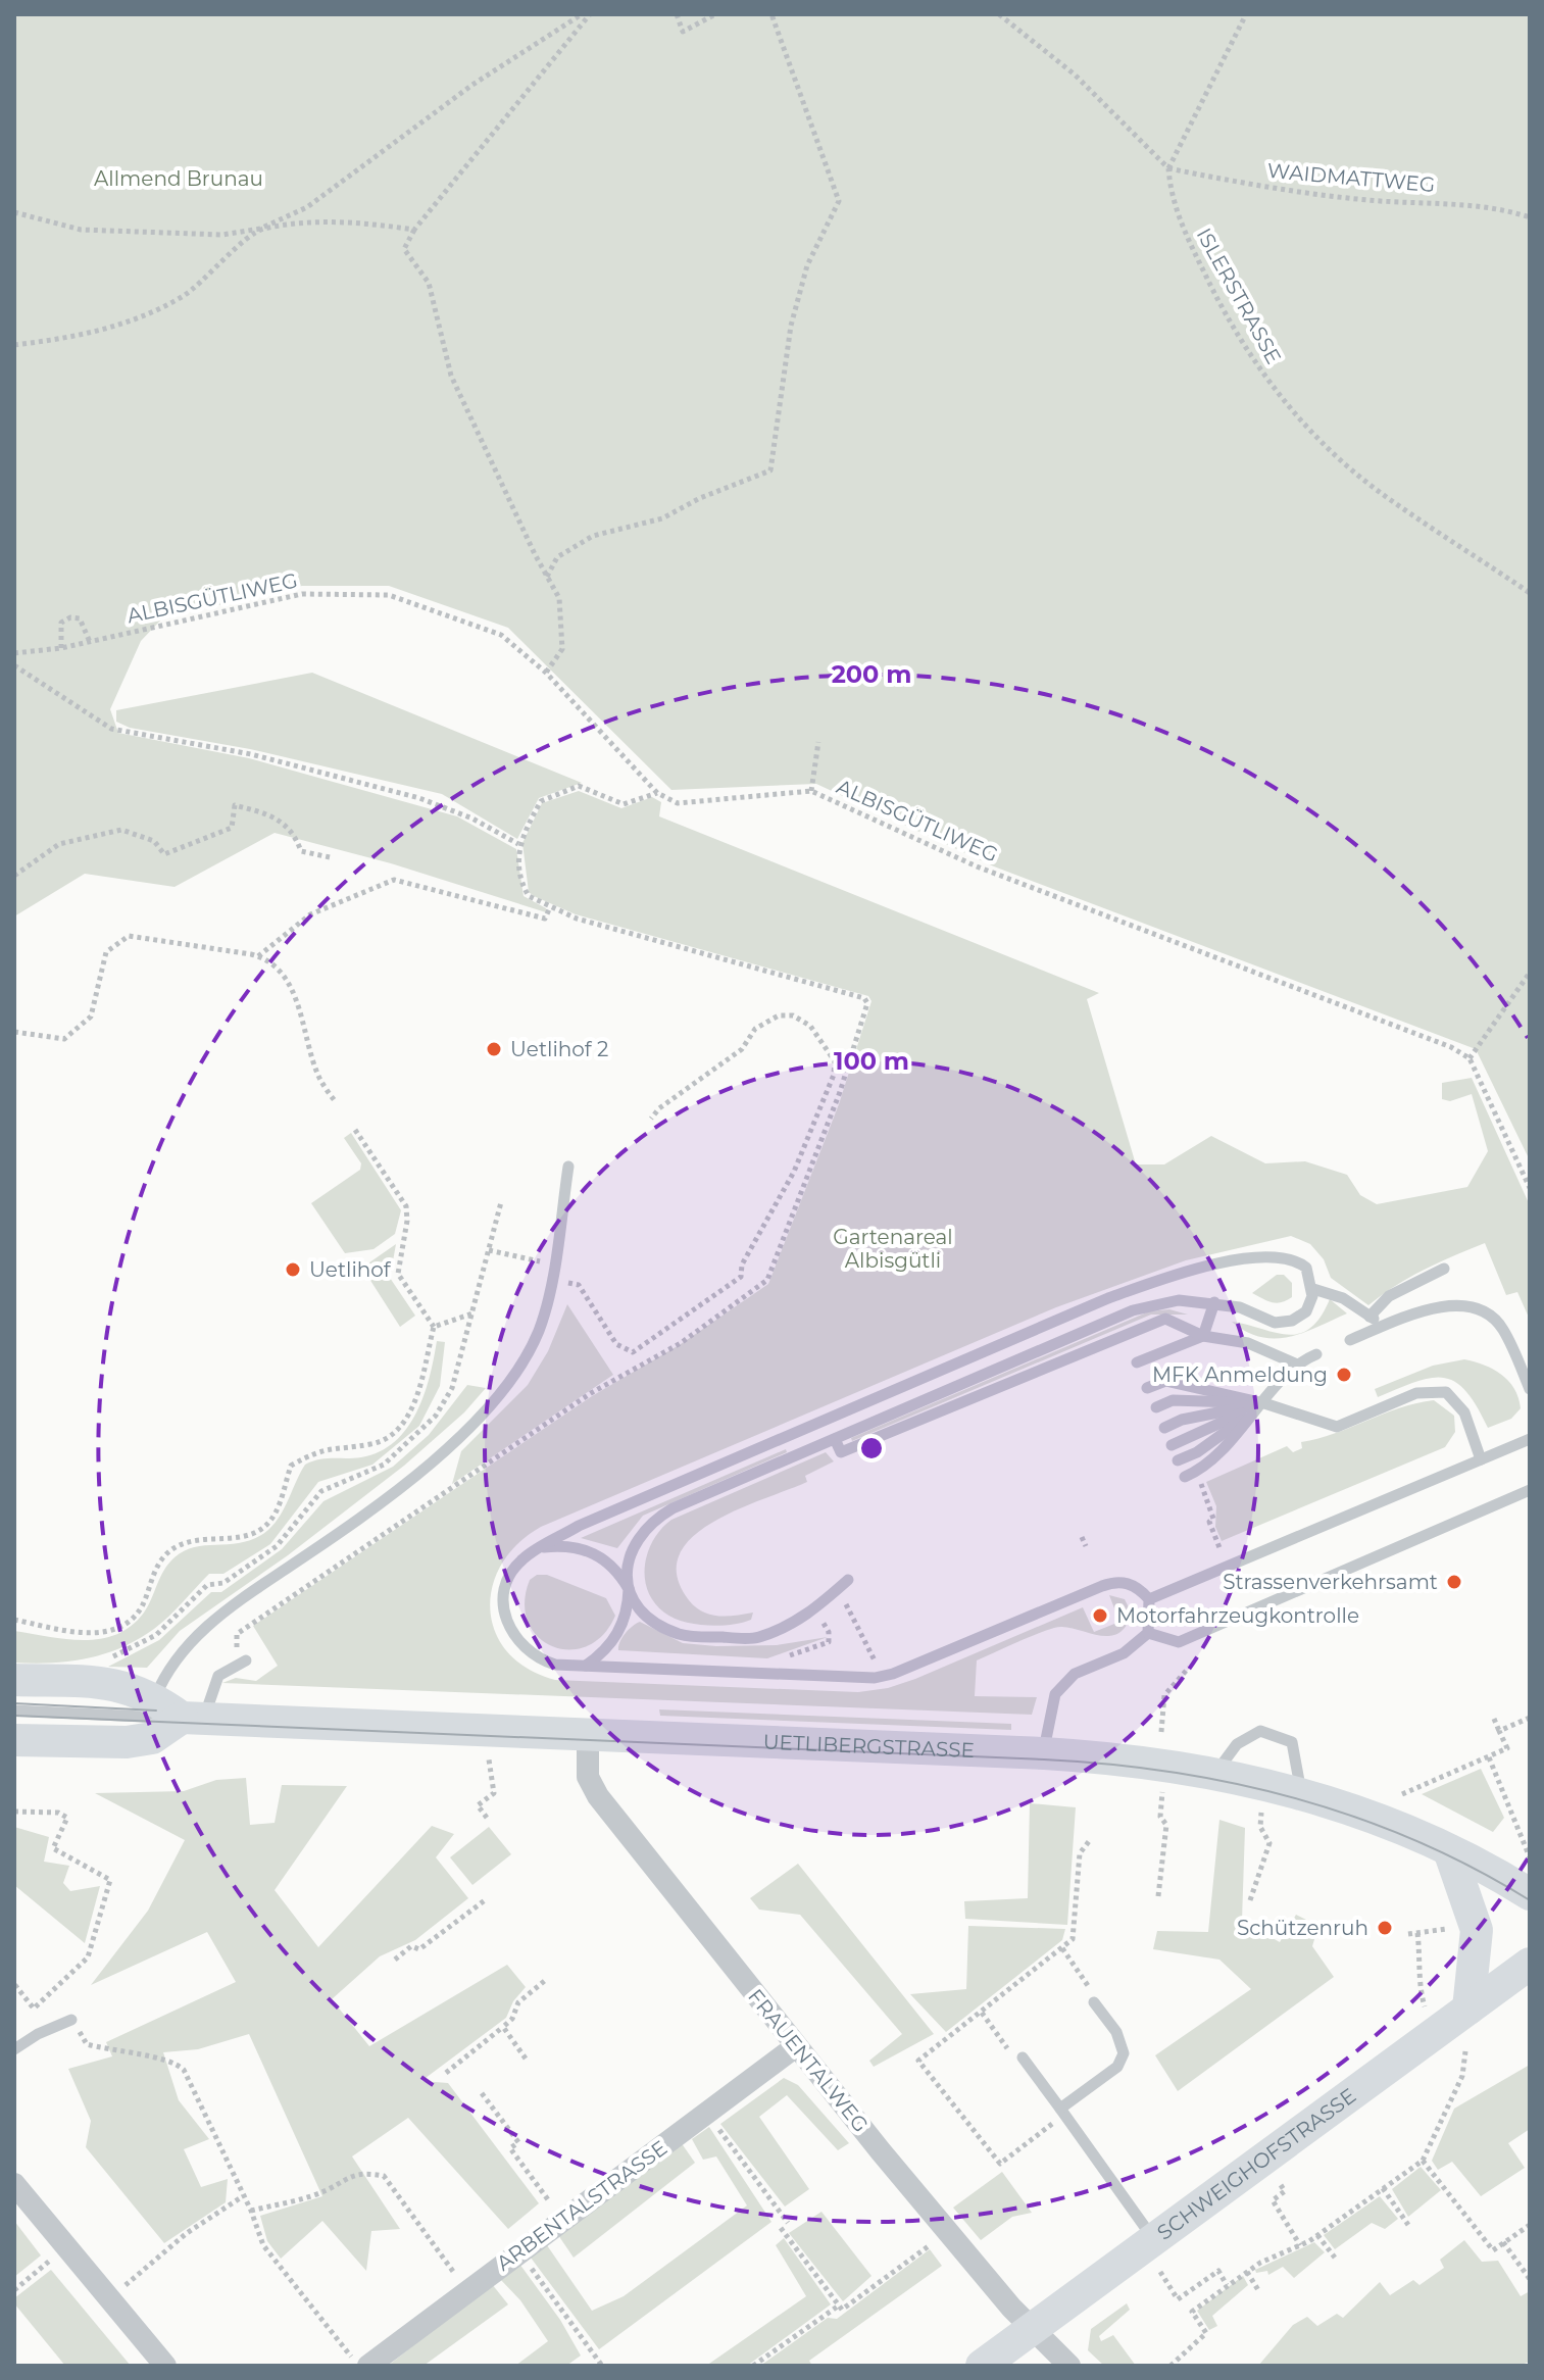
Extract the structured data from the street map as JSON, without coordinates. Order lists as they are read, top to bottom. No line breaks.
{"streets":{"main road":["UETLIBERGSTRASSE","SCHWEIGHOFSTRASSE"],"street":["FRAUENTALWEG","ARBENTALSTRASSE"],"path":["WAIDMATTWEG","ISLERSTRASSE","ALBISGÜTLIWEG"]},"crossings":[["WAIDMATTWEG","ISLERSTRASSE"],["UETLIBERGSTRASSE","FRAUENTALWEG"],["FRAUENTALWEG","SCHWEIGHOFSTRASSE"],["FRAUENTALWEG","ARBENTALSTRASSE"]],"parks":["Allmend Brunau","Gartenareal Albisgütli"],"places":["Uetlihof 2","Uetlihof","MFK Anmeldung","Strassenverkehrsamt","Motorfahrzeugkontrolle","Schützenruh"],"rings":["200 m","100 m"]}
